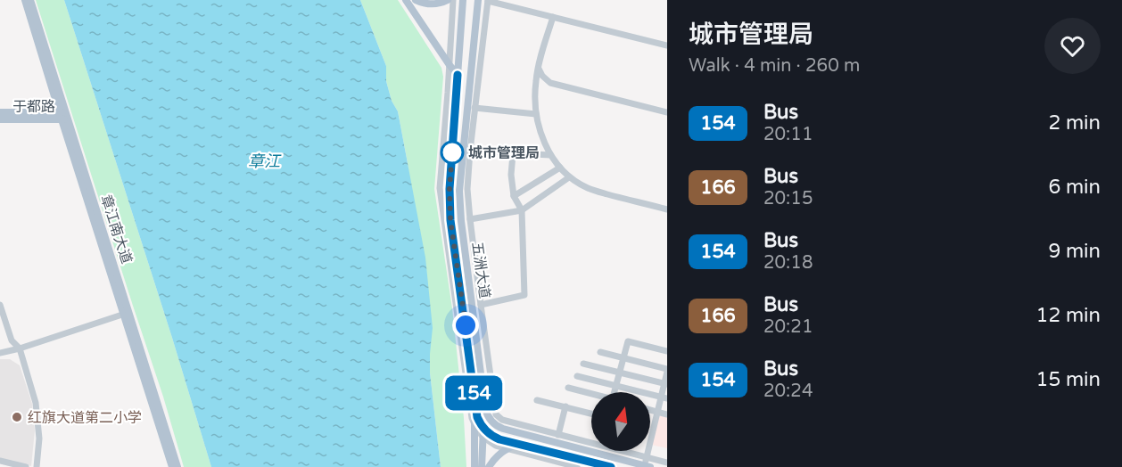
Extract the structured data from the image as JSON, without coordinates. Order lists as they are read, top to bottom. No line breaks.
{"streets":{"main road":["于都路","章江南大道","五洲大道"]},"crossings":[["于都路","章江南大道"]],"water":["章江"],"places":["城市管理局","红旗大道第二小学"],"lines":["bus line 154"],"north":"top","page":{"on_map":"154","heading":["城市管理局","Walk · 4 min · 260 m"],"list":[{"mark":"154","name":"Bus","note":"20:11","value":"2 min"},{"mark":"166","name":"Bus","note":"20:15","value":"6 min"},{"mark":"154","name":"Bus","note":"20:18","value":"9 min"},{"mark":"166","name":"Bus","note":"20:21","value":"12 min"},{"mark":"154","name":"Bus","note":"20:24","value":"15 min"}]}}
